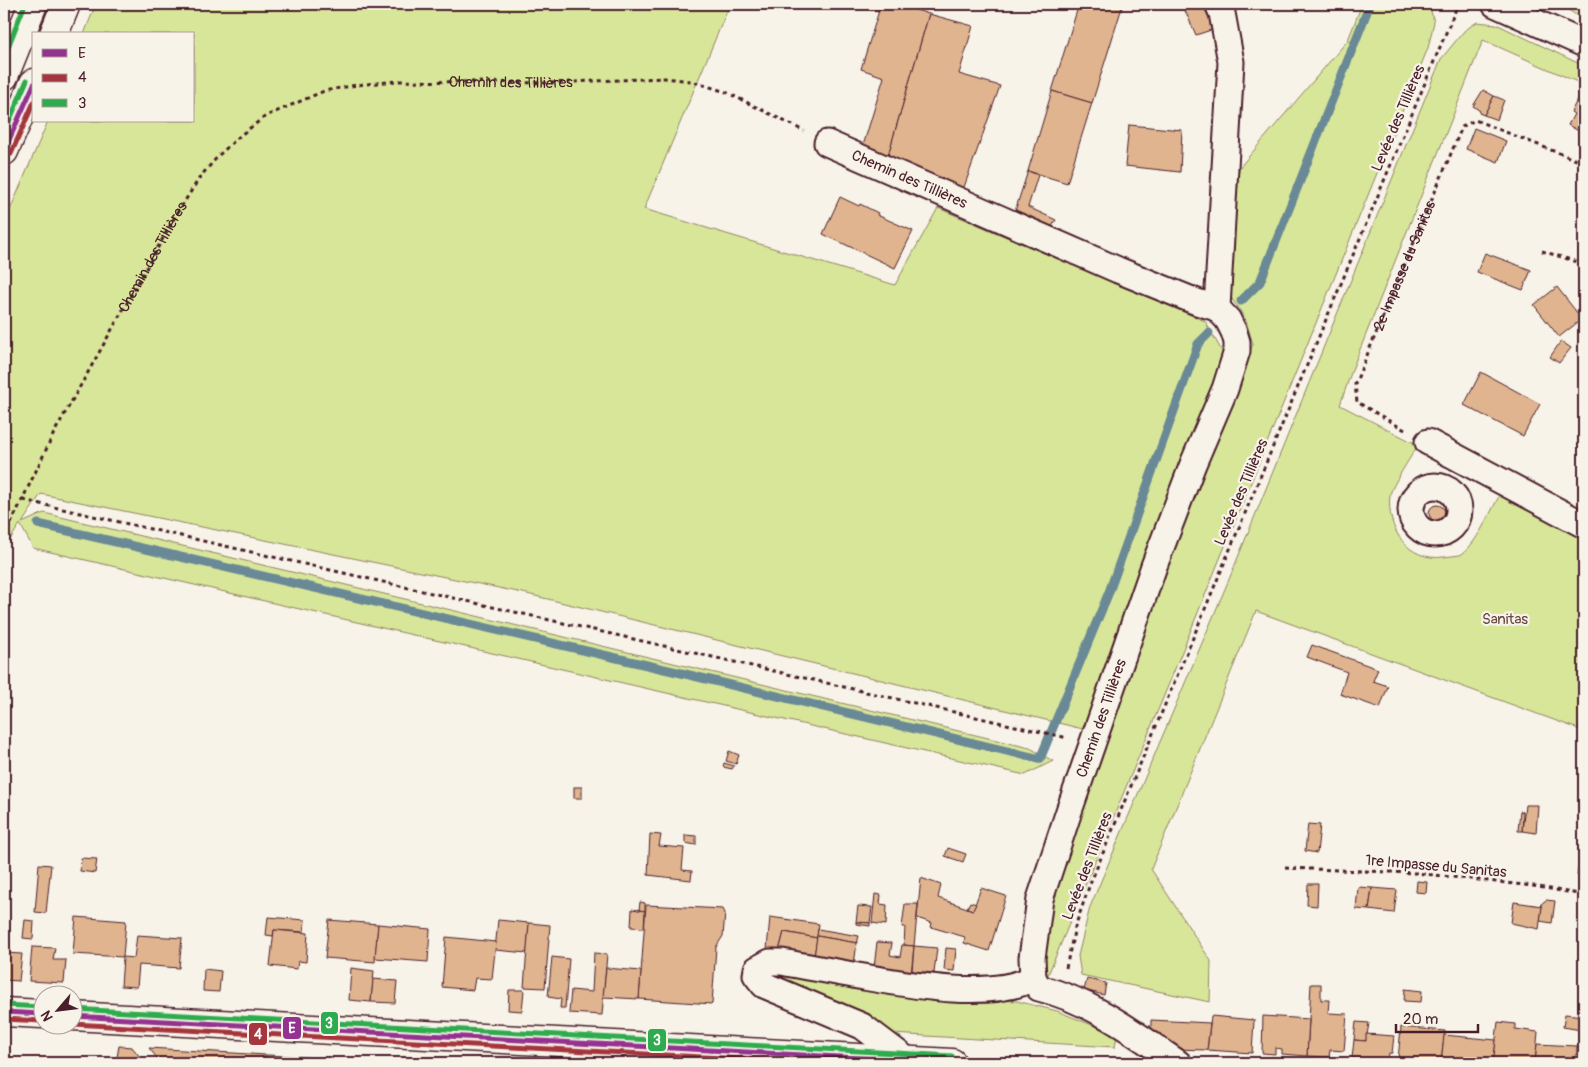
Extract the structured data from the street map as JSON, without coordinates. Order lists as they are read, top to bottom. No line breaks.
{"streets":{"street":["Chemin des Tillières"],"path":["Levée des Tillières","2e Impasse du Sanitas","1re Impasse du Sanitas"]},"parks":["Sanitas"],"lines":["transit line 3","transit line E","transit line 4"],"legend":["E","4","3"],"scale_bar":"20 m","north":"bottom left"}
